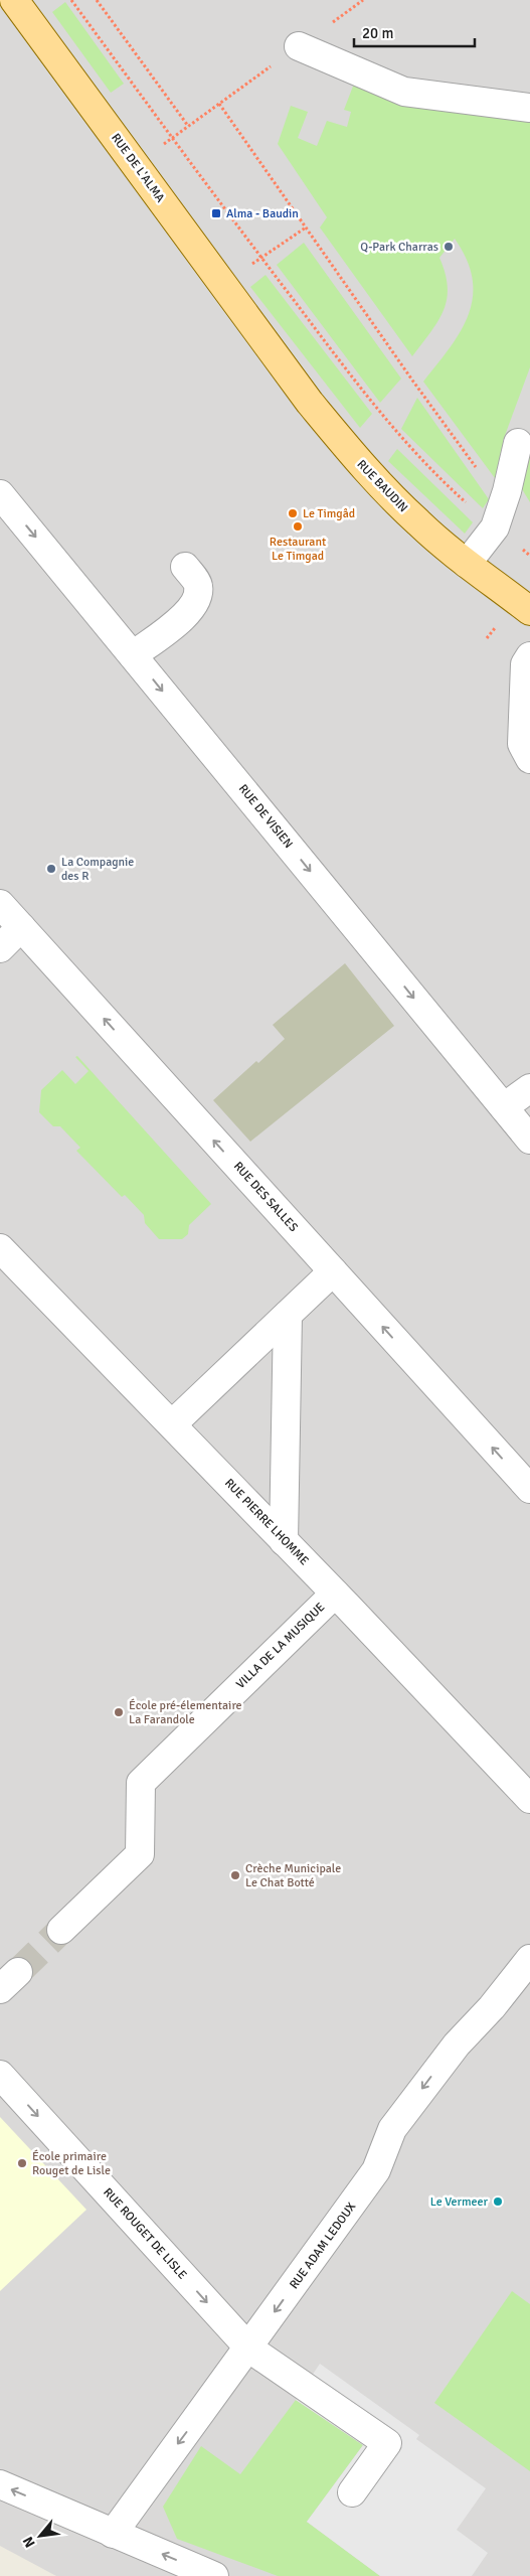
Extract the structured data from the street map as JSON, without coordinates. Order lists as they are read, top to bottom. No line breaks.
{"streets":{"main road":["RUE DE L'ALMA","RUE BAUDIN"],"street":["RUE DE VISIEN","RUE DES SALLES","RUE PIERRE LHOMME","VILLA DE LA MUSIQUE","RUE ROUGET DE LISLE","RUE ADAM LEDOUX"]},"crossings":[["RUE DE L'ALMA","RUE BAUDIN"],["RUE PIERRE LHOMME","VILLA DE LA MUSIQUE"],["RUE ROUGET DE LISLE","RUE ADAM LEDOUX"]],"one_way":["RUE DE VISIEN","RUE DES SALLES","RUE ROUGET DE LISLE","RUE ADAM LEDOUX"],"places":{"transit":["Alma - Baudin"],"other":["Q-Park Charras","Le Timgåd","Restaurant Le Timgad","La Compagnie des R","École pré-élementaire La Farandole","Crèche Municipale Le Chat Botté","École primaire Rouget de Lisle","Le Vermeer"]},"scale_bar":"20 m","north":"bottom left"}
